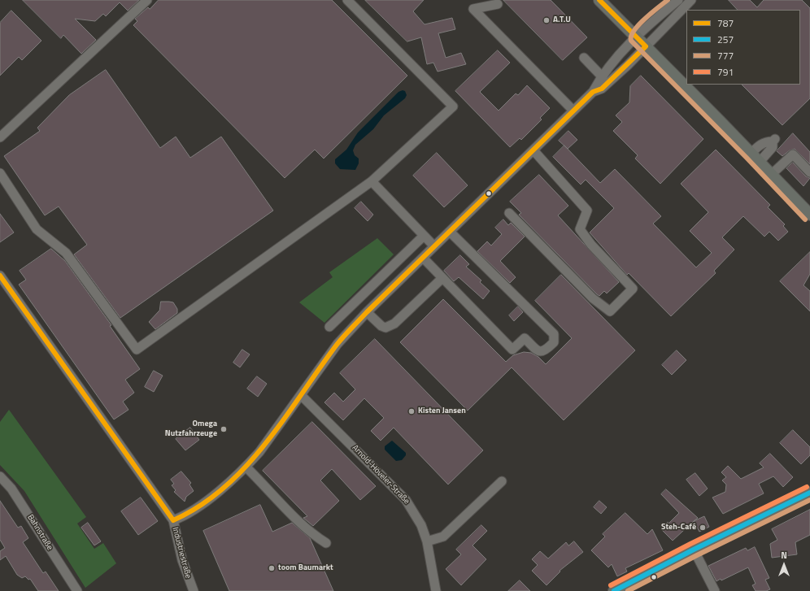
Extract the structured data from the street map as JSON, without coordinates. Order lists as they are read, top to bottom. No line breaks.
{"streets":{"street":["Arnold-Höveler-Straße","Bahnstraße","Industriestraße"]},"places":["A.T.U","Kisten Jansen","Omega Nutzfahrzeuge","Steh-Café","toom Baumarkt"],"lines":["transit line 787","transit line 777","transit line 791","transit line 257"],"legend":["787","257","777","791"],"north":"top"}
